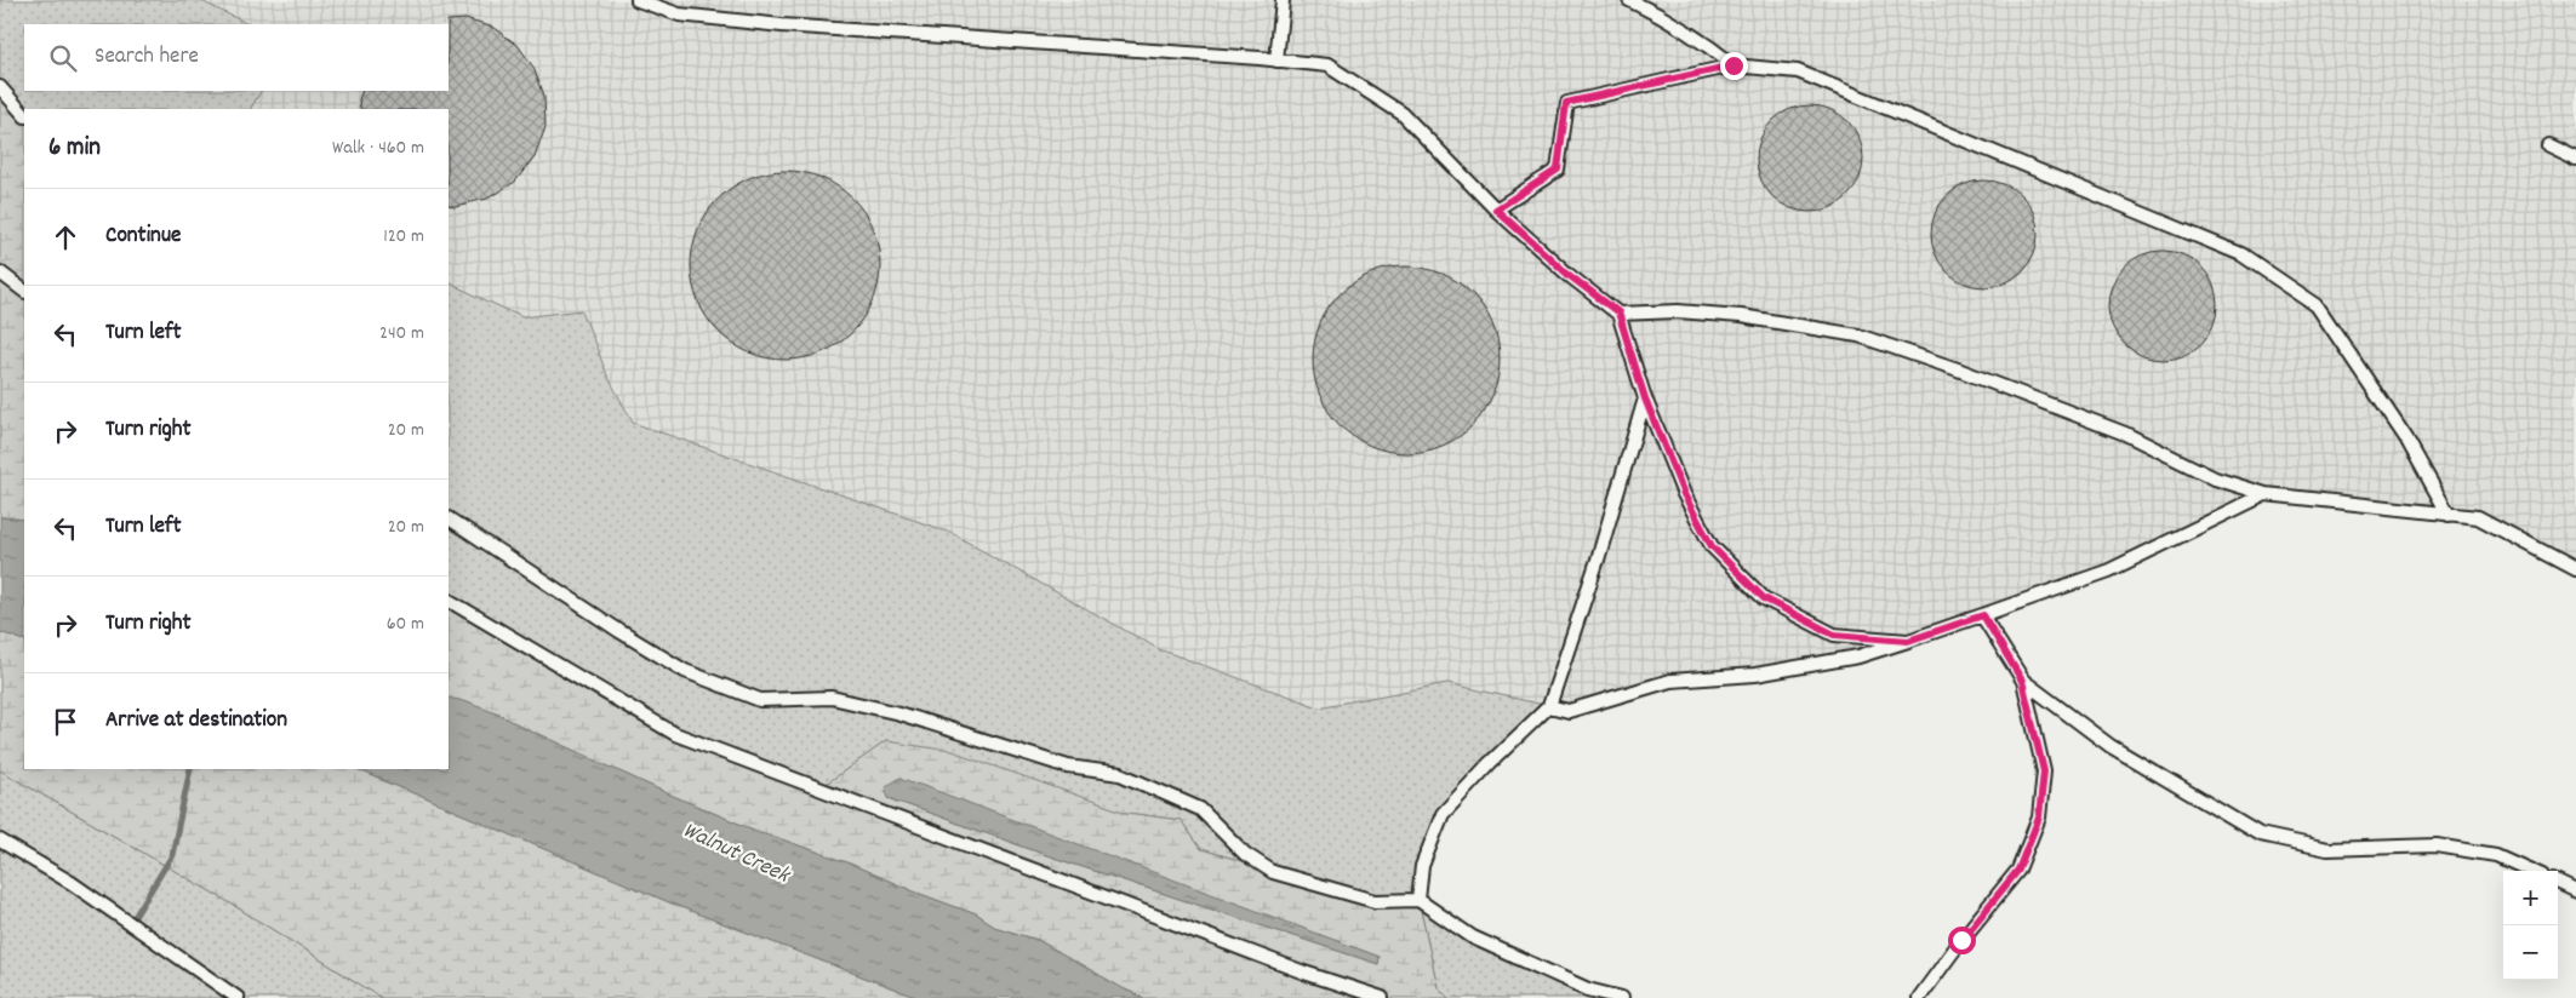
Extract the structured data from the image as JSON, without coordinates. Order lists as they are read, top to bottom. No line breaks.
{"water":["Walnut Creek"],"page":{"search":"Search here","heading":["6 min","Walk · 460 m"],"list":[["Continue","120 m"],["Turn left","240 m"],["Turn right","20 m"],["Turn left","20 m"],["Turn right","60 m"],"Arrive at destination"],"map_buttons":["+","−"]}}
